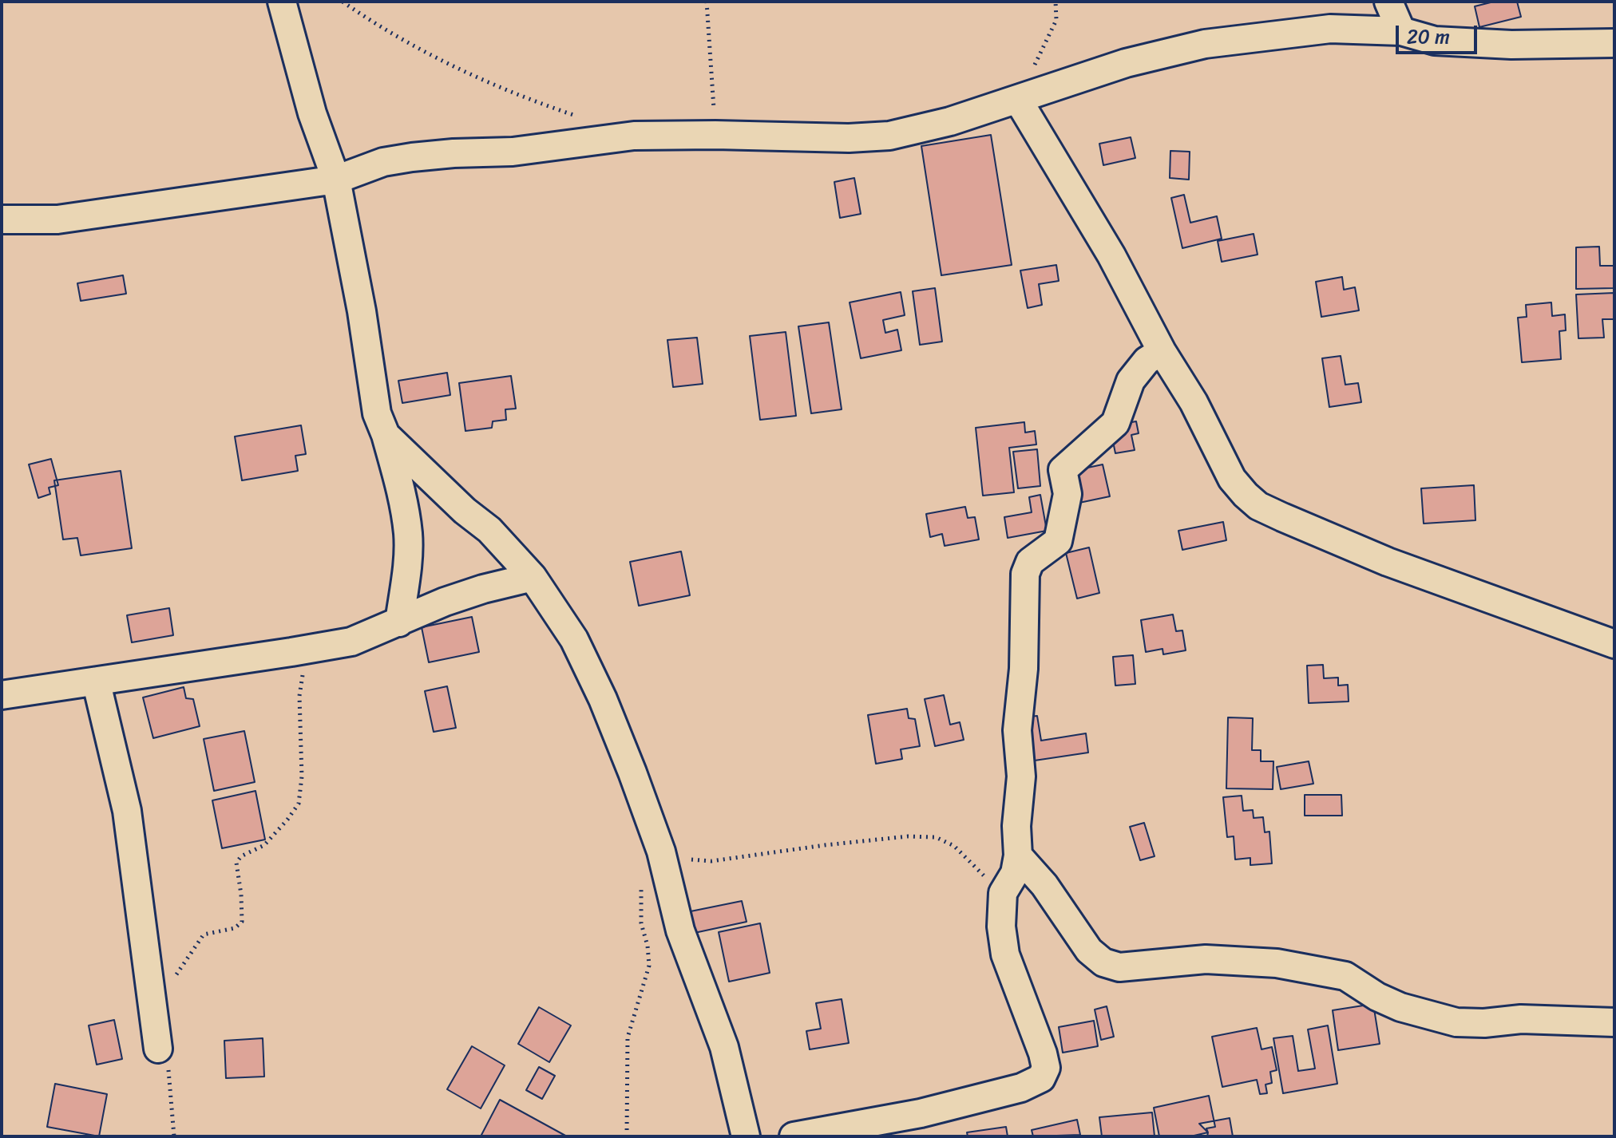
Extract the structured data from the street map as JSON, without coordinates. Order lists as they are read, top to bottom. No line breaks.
{"scale_bar":"20 m"}
